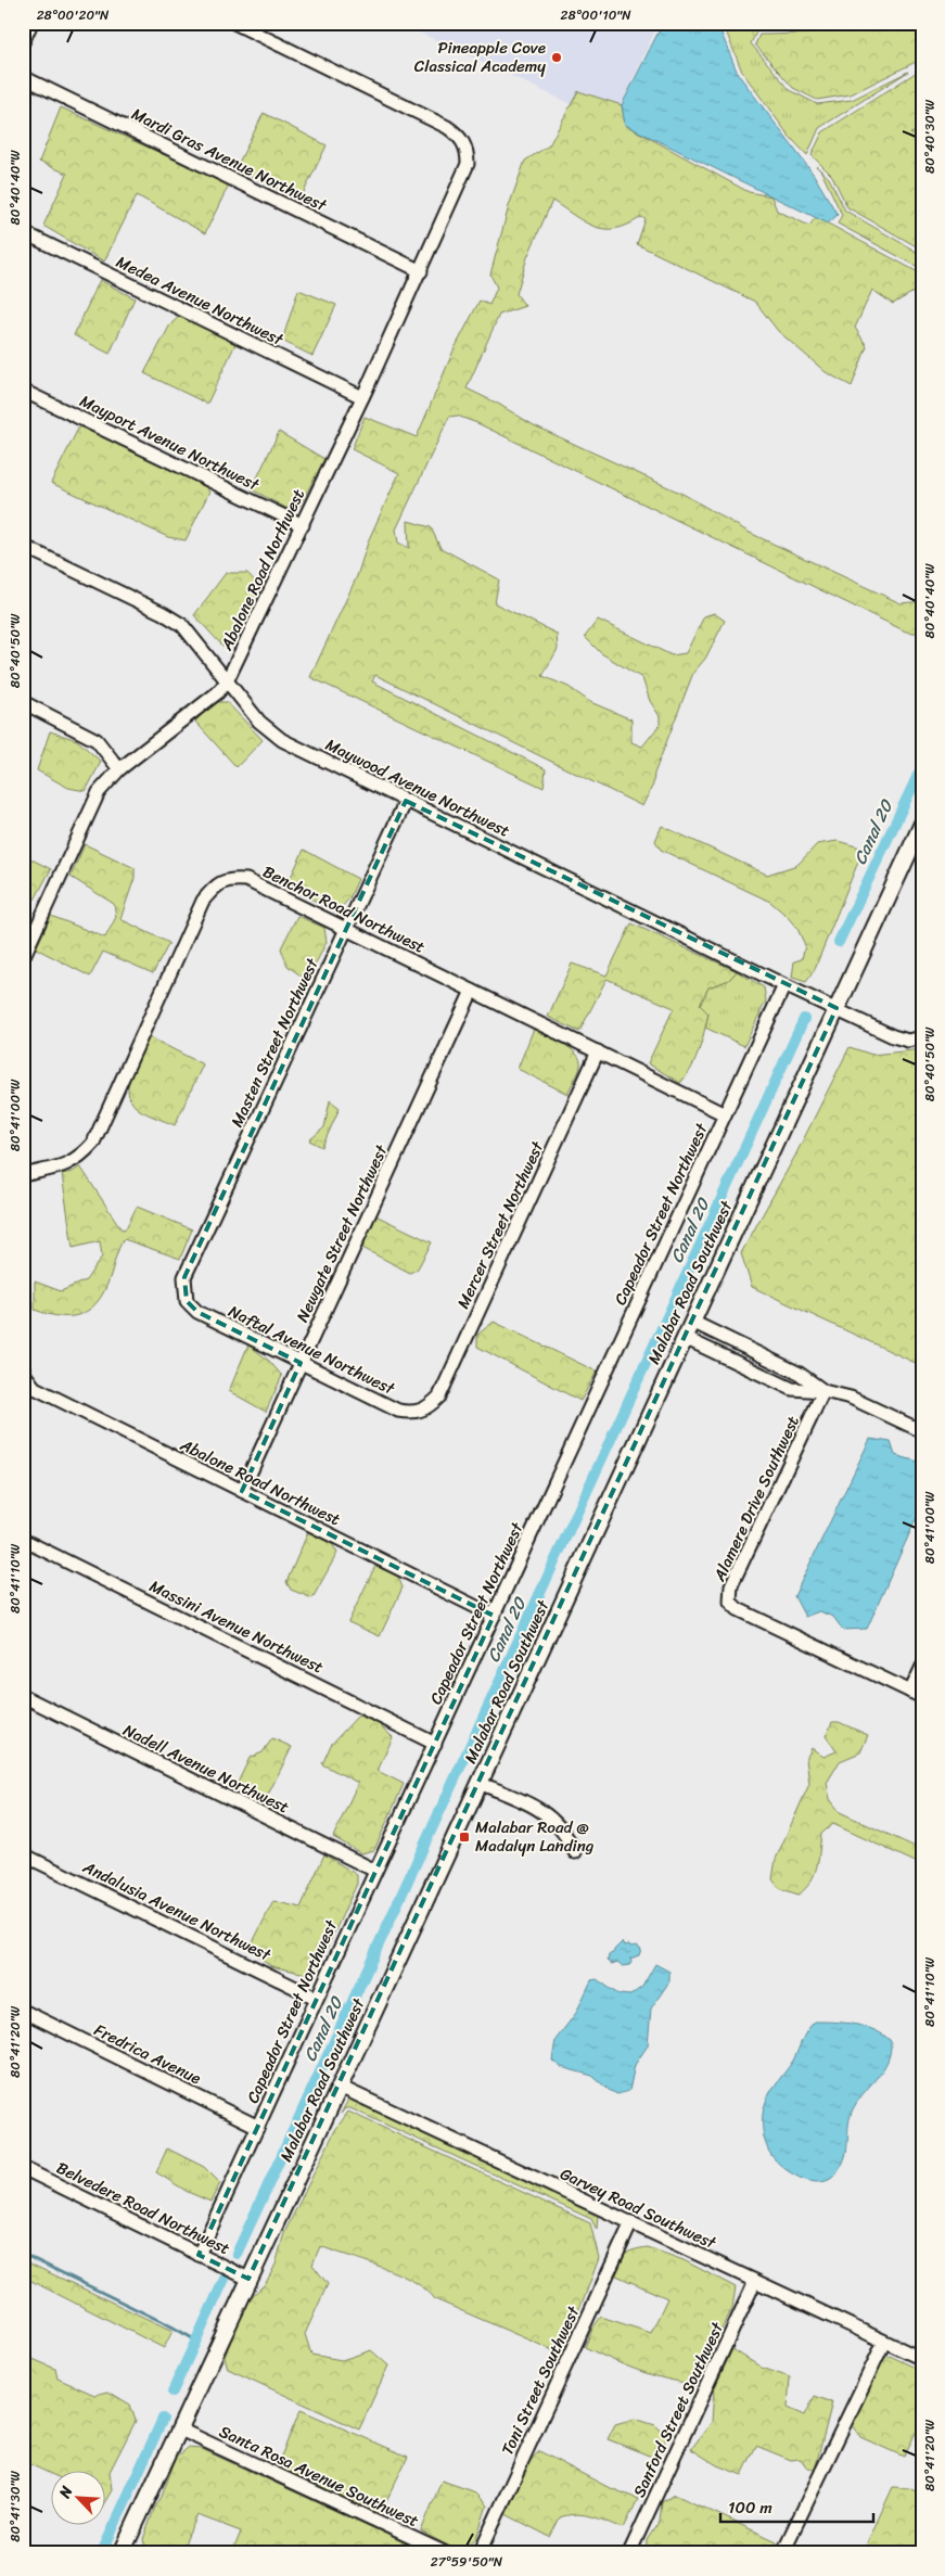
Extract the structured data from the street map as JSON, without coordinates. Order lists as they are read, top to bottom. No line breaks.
{"streets":{"main road":["Malabar Road Southwest"],"street":["Mardi Gras Avenue Northwest","Medea Avenue Northwest","Mayport Avenue Northwest","Abalone Road Northwest","Maywood Avenue Northwest","Benchor Road Northwest","Masten Street Northwest","Capeador Street Northwest","Mercer Street Northwest","Newgate Street Northwest","Naftal Avenue Northwest","Alamere Drive Southwest","Massini Avenue Northwest","Nadell Avenue Northwest","Andalusia Avenue Northwest","Fredrica Avenue","Belvedere Road Northwest","Garvey Road Southwest","Toni Street Southwest","Sanford Street Southwest","Santa Rosa Avenue Southwest"]},"crossings":[["Mardi Gras Avenue Northwest","Abalone Road Northwest"],["Medea Avenue Northwest","Abalone Road Northwest"],["Mayport Avenue Northwest","Abalone Road Northwest"],["Abalone Road Northwest","Maywood Avenue Northwest"],["Abalone Road Northwest","Capeador Street Northwest"],["Abalone Road Northwest","Newgate Street Northwest"],["Maywood Avenue Northwest","Masten Street Northwest"],["Maywood Avenue Northwest","Capeador Street Northwest"],["Maywood Avenue Northwest","Malabar Road Southwest"],["Benchor Road Northwest","Masten Street Northwest"],["Benchor Road Northwest","Capeador Street Northwest"],["Benchor Road Northwest","Mercer Street Northwest"],["Benchor Road Northwest","Newgate Street Northwest"],["Masten Street Northwest","Naftal Avenue Northwest"],["Capeador Street Northwest","Massini Avenue Northwest"],["Capeador Street Northwest","Nadell Avenue Northwest"],["Capeador Street Northwest","Andalusia Avenue Northwest"],["Capeador Street Northwest","Fredrica Avenue"],["Capeador Street Northwest","Belvedere Road Northwest"],["Mercer Street Northwest","Naftal Avenue Northwest"],["Newgate Street Northwest","Naftal Avenue Northwest"],["Malabar Road Southwest","Belvedere Road Northwest"],["Malabar Road Southwest","Garvey Road Southwest"],["Malabar Road Southwest","Santa Rosa Avenue Southwest"],["Garvey Road Southwest","Toni Street Southwest"],["Garvey Road Southwest","Sanford Street Southwest"]],"water":["Canal 20"],"places":{"other":["Pineapple Cove Classical Academy"],"transit":["Malabar Road @ Madalyn Landing"]},"scale_bar":"100 m","north":"top left","coordinates":["28°00'20\"N","28°00'10\"N","80°40'30\"W","80°40'40\"W","80°40'50\"W","80°41'00\"W","80°41'10\"W","80°41'20\"W","80°41'30\"W","27°59'50\"N"]}
